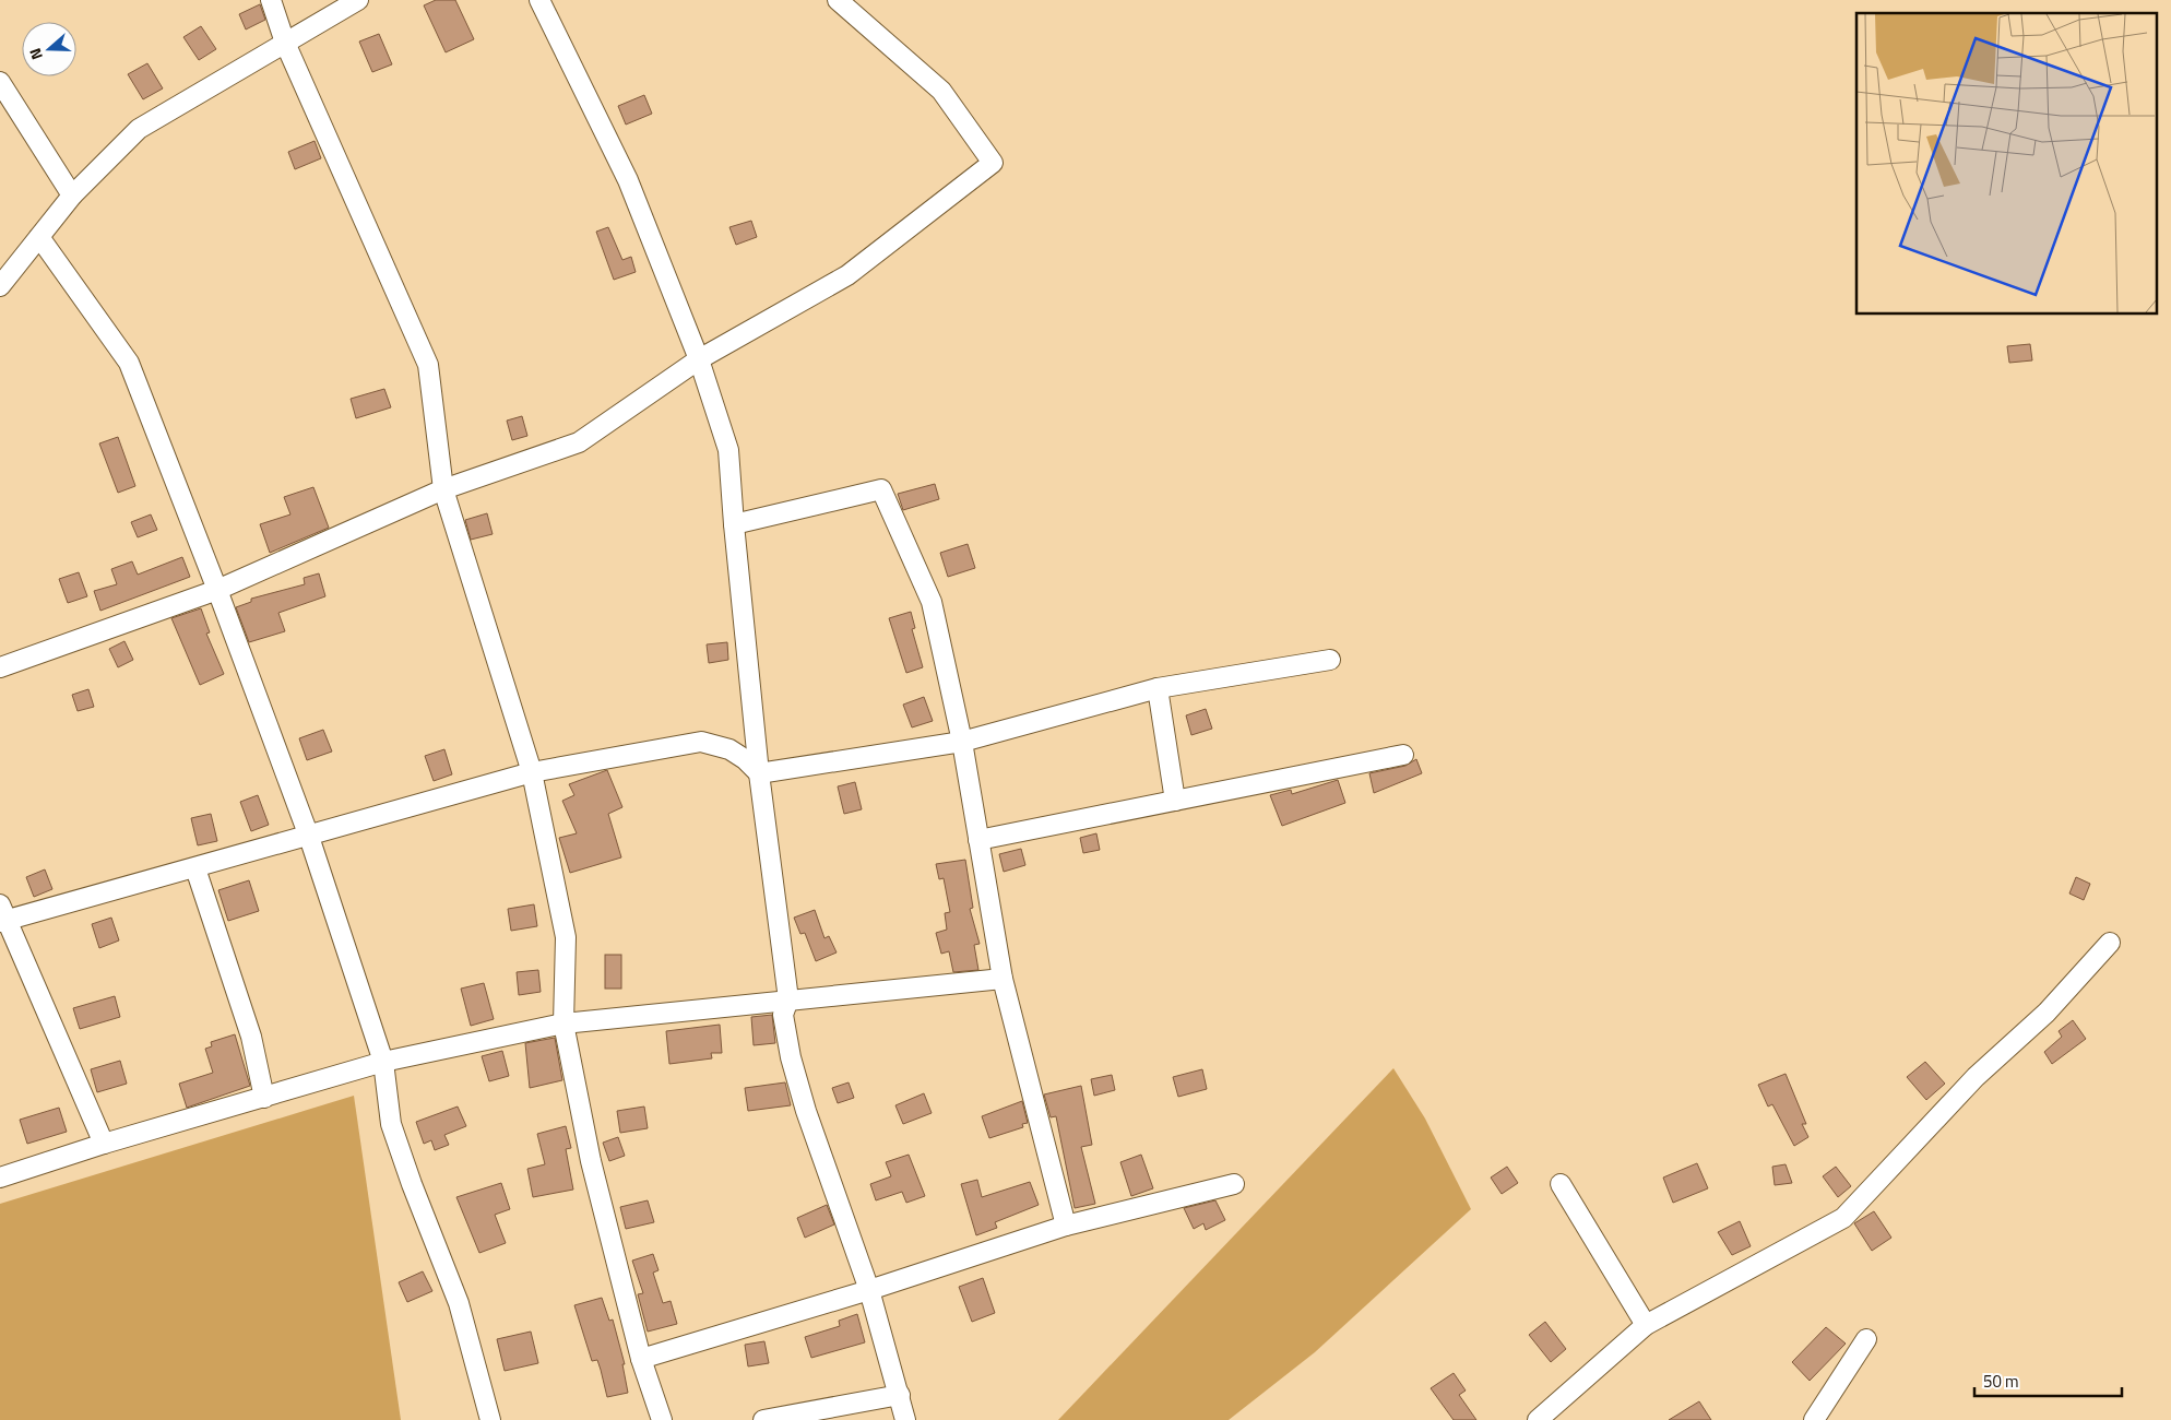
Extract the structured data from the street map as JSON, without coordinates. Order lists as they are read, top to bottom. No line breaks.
{"scale_bar":"50 m","north":"left"}
